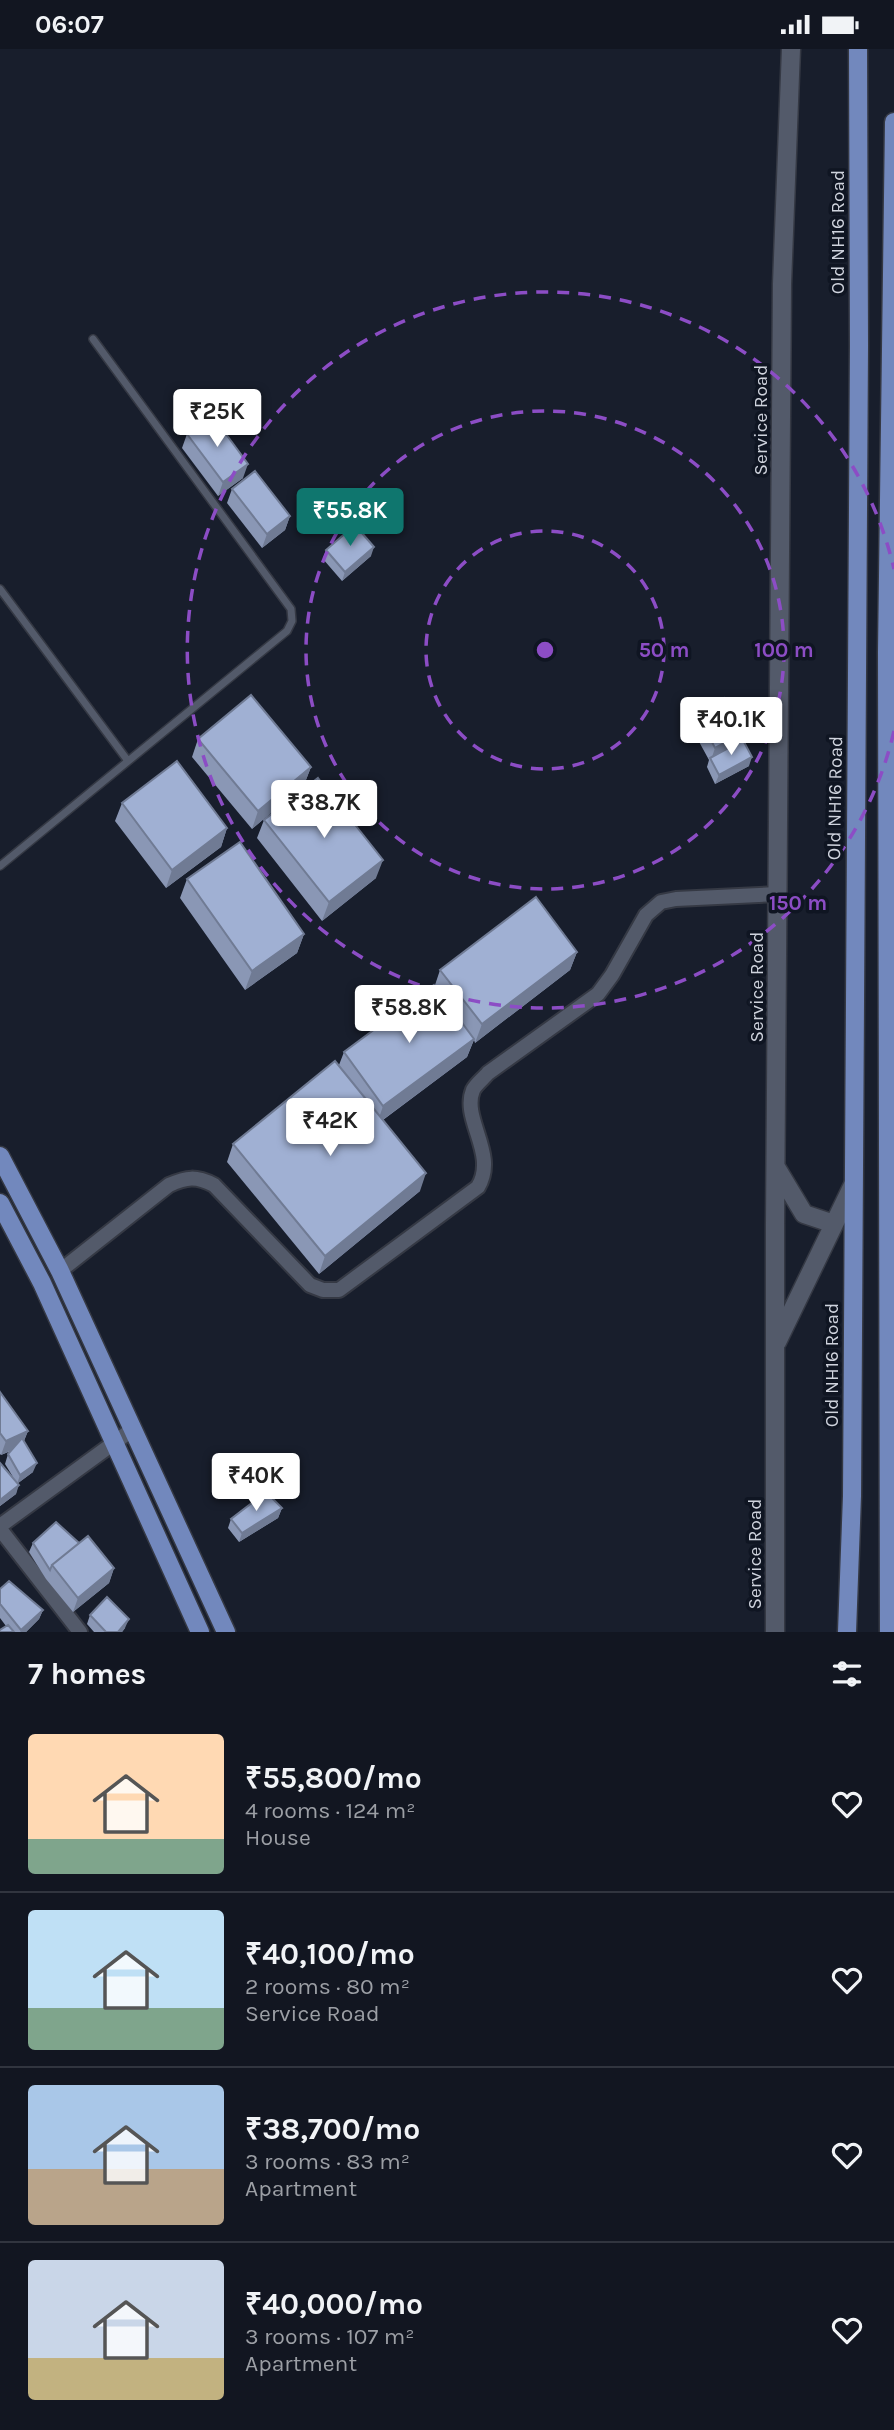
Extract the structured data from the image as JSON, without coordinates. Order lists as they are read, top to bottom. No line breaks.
{"streets":{"main road":["Old NH16 Road"],"street":["Service Road"]},"page":{"status":"06:07","price":["₹25K","₹55.8K","₹40.1K","₹38.7K","₹58.8K","₹42K","₹40K"],"heading":"7 homes","list":[{"name":"₹55,800/mo","note":"4 rooms · 124 m² · House"},{"name":"₹40,100/mo","note":"2 rooms · 80 m² · Service Road"},{"name":"₹38,700/mo","note":"3 rooms · 83 m² · Apartment"},{"name":"₹40,000/mo","note":"3 rooms · 107 m² · Apartment"}]},"rings":["50 m","100 m","150 m"]}
